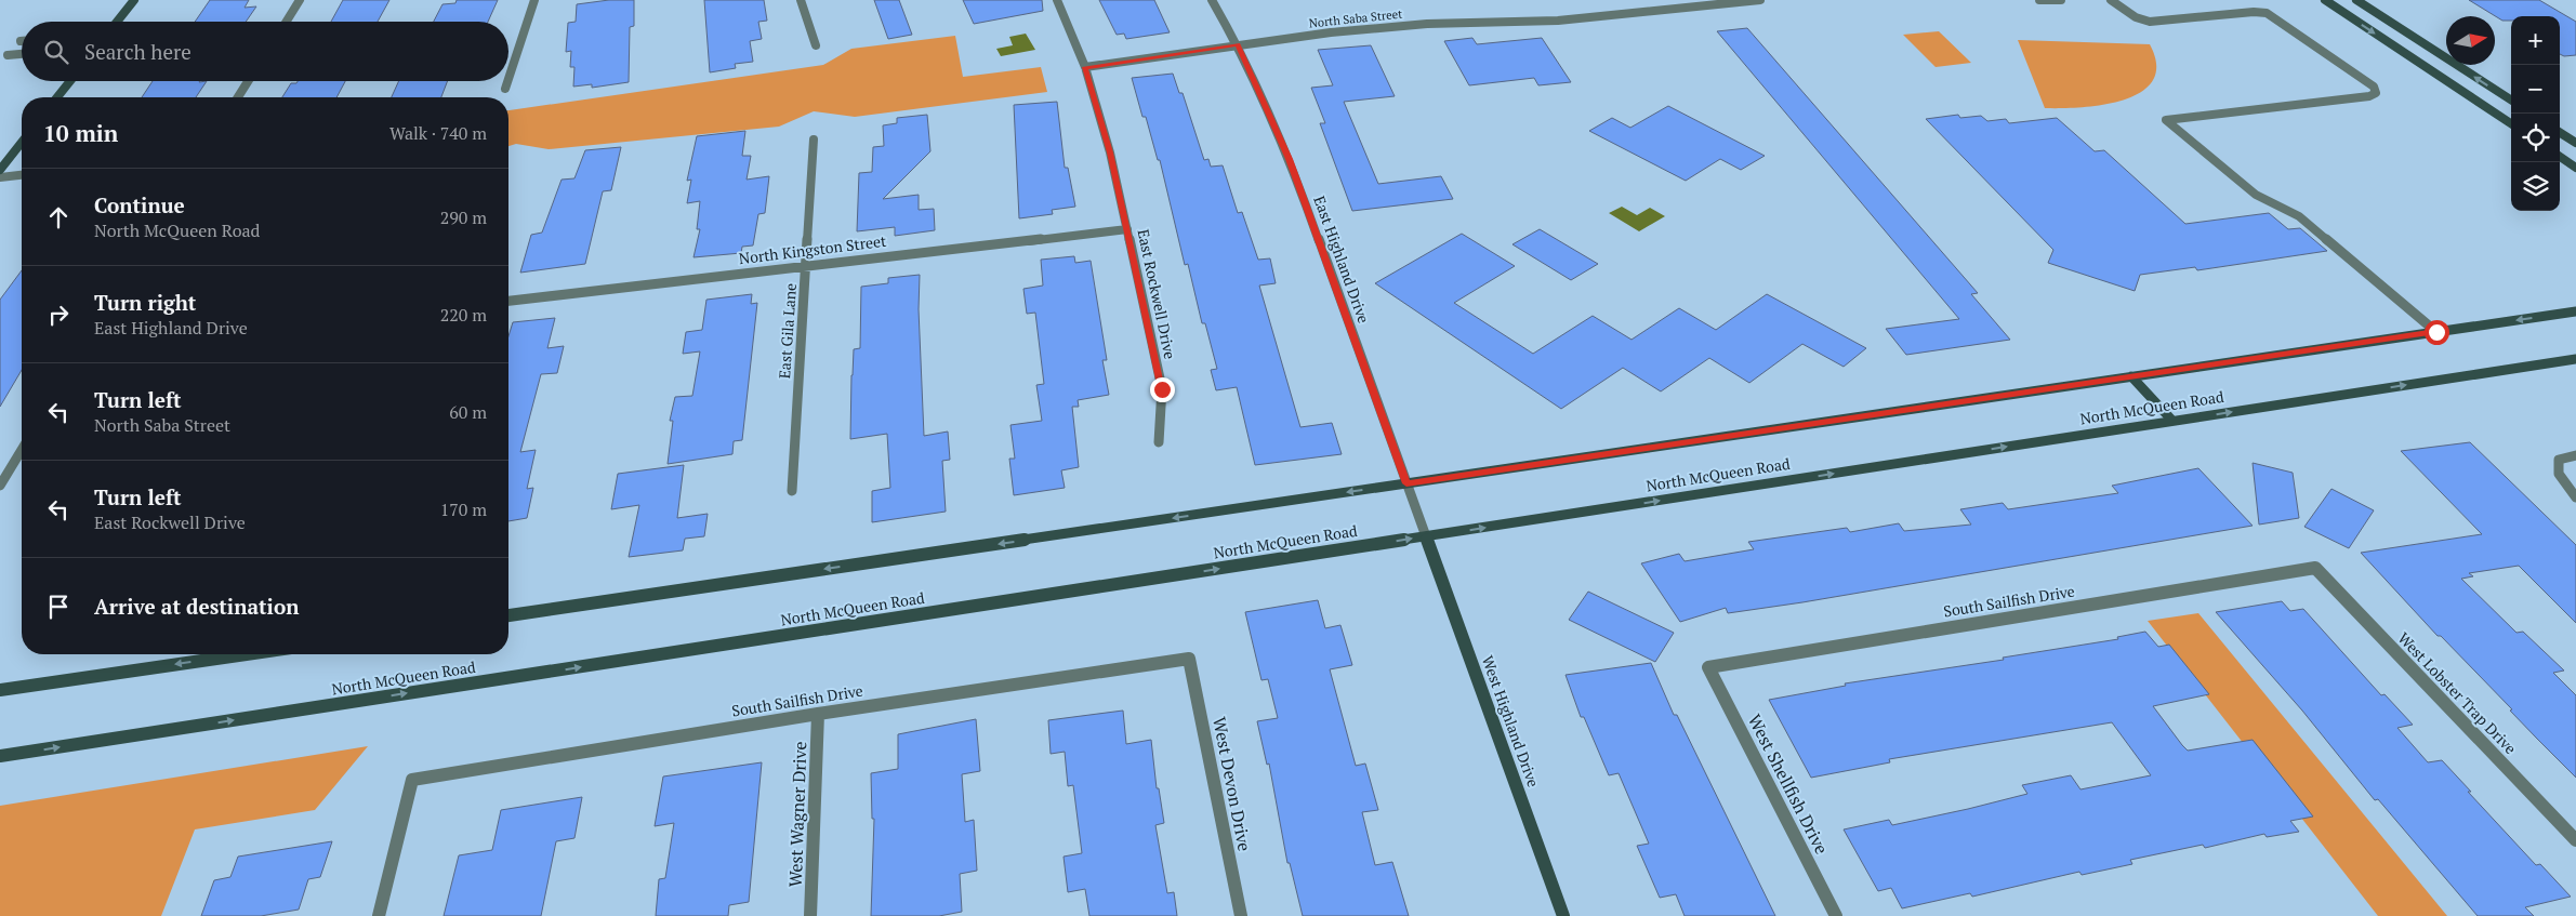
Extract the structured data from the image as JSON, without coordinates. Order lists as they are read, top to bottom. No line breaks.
{"streets":{"main road":["North McQueen Road","West Highland Drive"],"street":["North Saba Street","North Kingston Street","East Highland Drive","East Rockwell Drive","East Gila Lane","South Sailfish Drive","West Lobster Trap Drive","West Devon Drive","West Shellfish Drive","West Wagner Drive"]},"crossings":[["North Saba Street","East Highland Drive"],["North Saba Street","East Rockwell Drive"],["North Kingston Street","East Rockwell Drive"],["North Kingston Street","East Gila Lane"],["East Highland Drive","North McQueen Road"],["East Highland Drive","West Highland Drive"],["North McQueen Road","West Highland Drive"],["South Sailfish Drive","West Lobster Trap Drive"],["South Sailfish Drive","West Devon Drive"],["South Sailfish Drive","West Shellfish Drive"],["South Sailfish Drive","West Wagner Drive"]],"north":"right","page":{"map_buttons":["+","−"],"search":"Search here","heading":["10 min","Walk · 740 m"],"list":[["Continue","North McQueen Road","290 m"],["Turn right","East Highland Drive","220 m"],["Turn left","North Saba Street","60 m"],["Turn left","East Rockwell Drive","170 m"],"Arrive at destination"]}}
